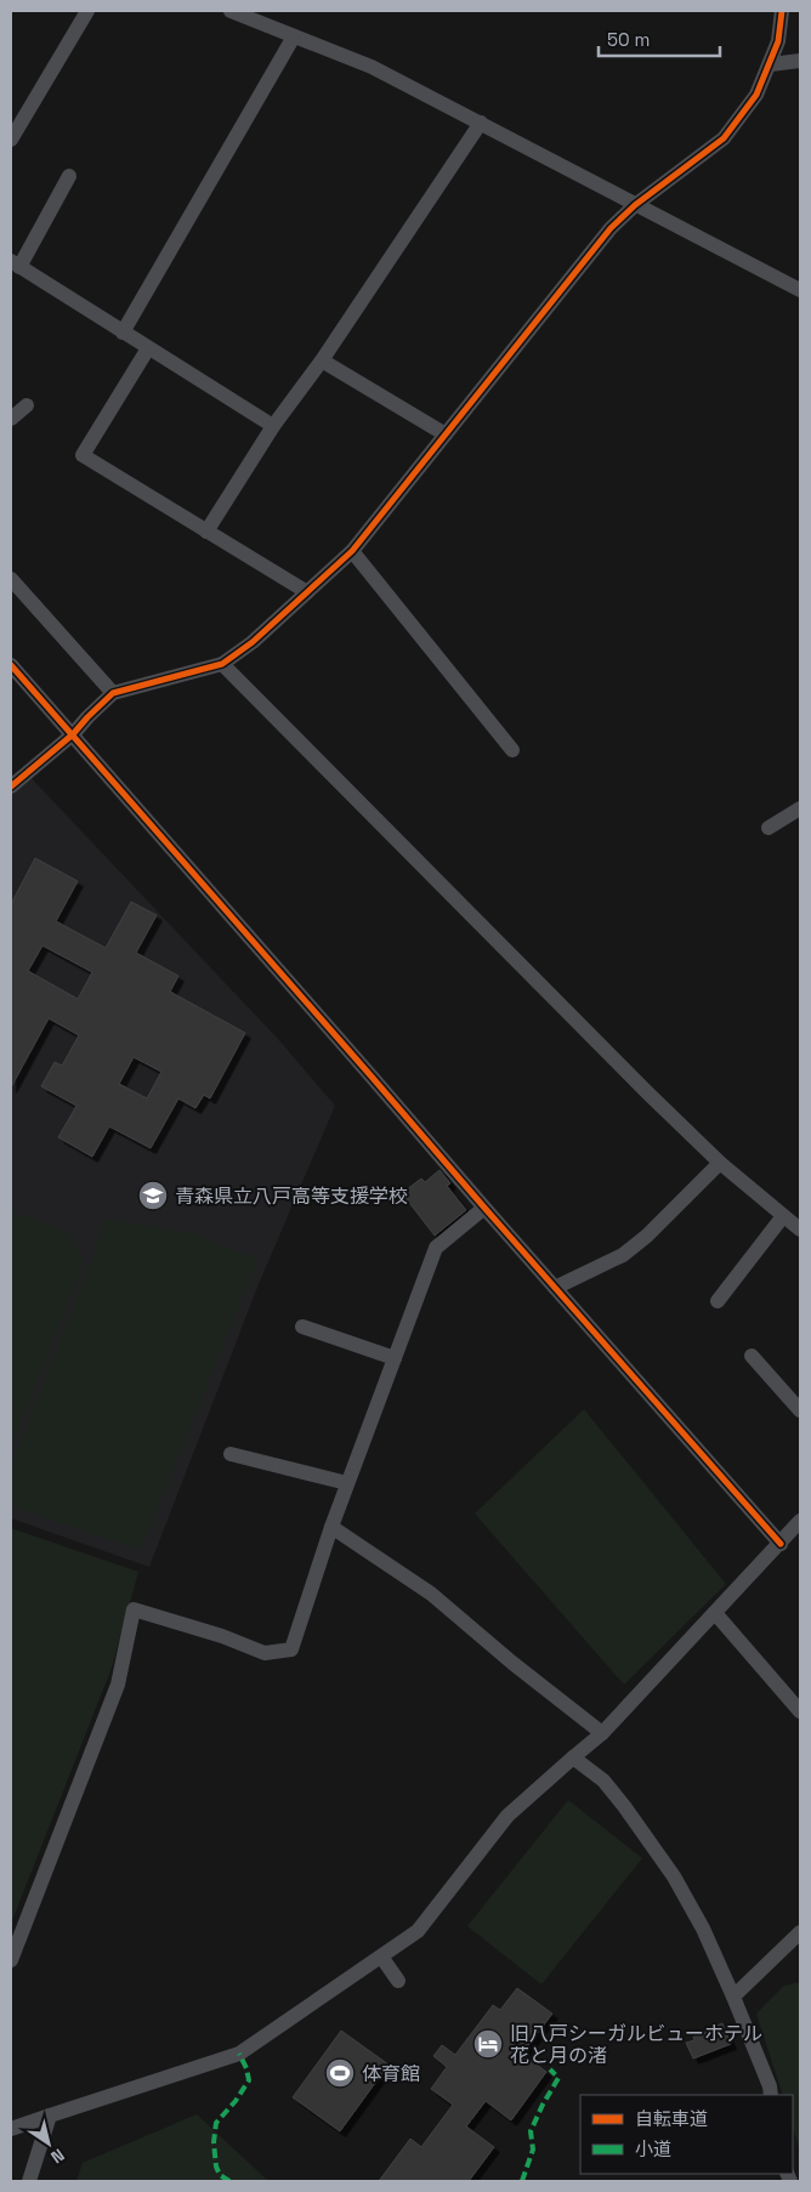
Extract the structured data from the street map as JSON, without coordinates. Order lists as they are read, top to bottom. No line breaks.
{"places":{"school or university":["青森県立八戸高等支援学校"],"hotel":["旧八戸シーガルビューホテル 花と月の渚"],"sports":["体育館"]},"legend":["自転車道","小道"],"scale_bar":"50 m","north":"bottom right"}
